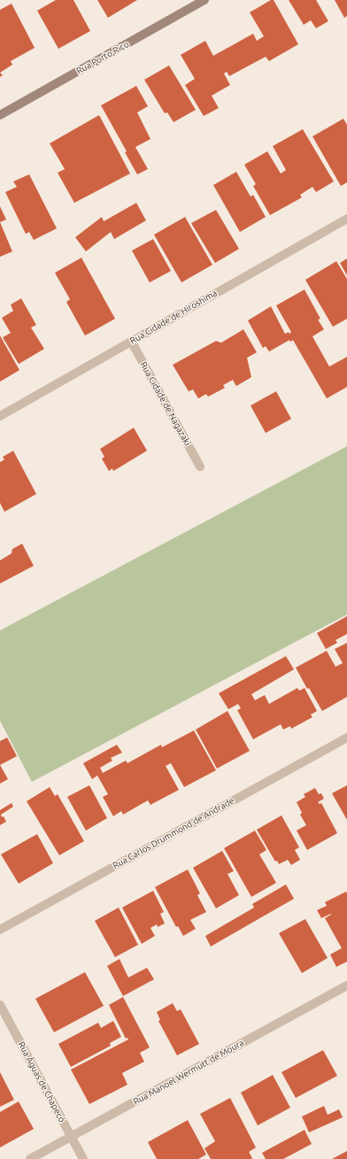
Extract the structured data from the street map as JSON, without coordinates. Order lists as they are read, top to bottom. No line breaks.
{"streets":{"main road":["Rua Porto Rico"],"street":["Rua Cidade de Hiroshima","Rua Cidade de Nagazaki","Rua Carlos Drummond de Andrade","Rua Manoel Wermutt de Moura","Rua Águas de Chapecó"]},"crossings":[["Rua Cidade de Hiroshima","Rua Cidade de Nagazaki"],["Rua Manoel Wermutt de Moura","Rua Águas de Chapecó"]]}
